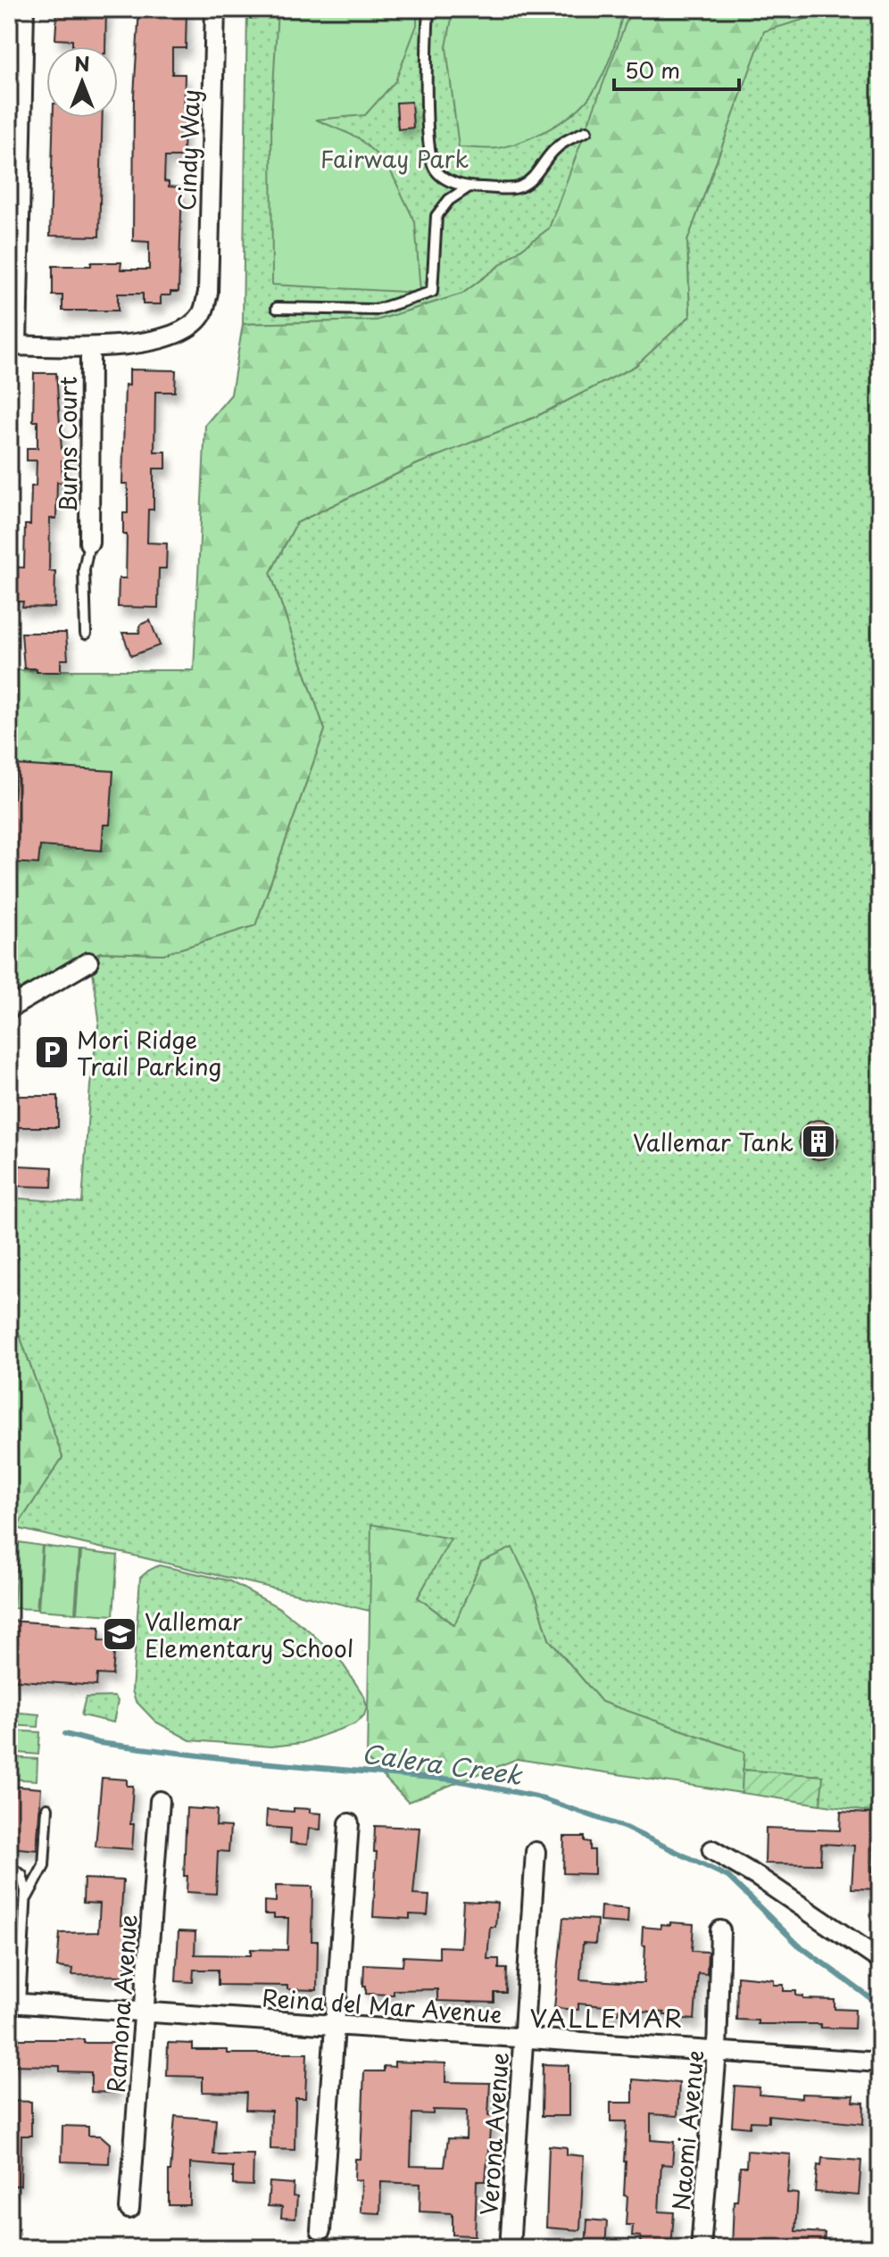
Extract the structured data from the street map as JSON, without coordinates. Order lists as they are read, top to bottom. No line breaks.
{"streets":{"street":["Cindy Way","Burns Court","Ramona Avenue","Reina del Mar Avenue","Naomi Avenue","Verona Avenue"]},"crossings":[["Cindy Way","Burns Court"],["Ramona Avenue","Reina del Mar Avenue"],["Reina del Mar Avenue","Naomi Avenue"],["Reina del Mar Avenue","Verona Avenue"]],"districts":["VALLEMAR"],"water":["Calera Creek"],"parks":["Fairway Park"],"places":{"parking":["Mori Ridge Trail Parking"],"building":["Vallemar Tank"],"school or university":["Vallemar Elementary School"]},"scale_bar":"50 m","north":"top"}
